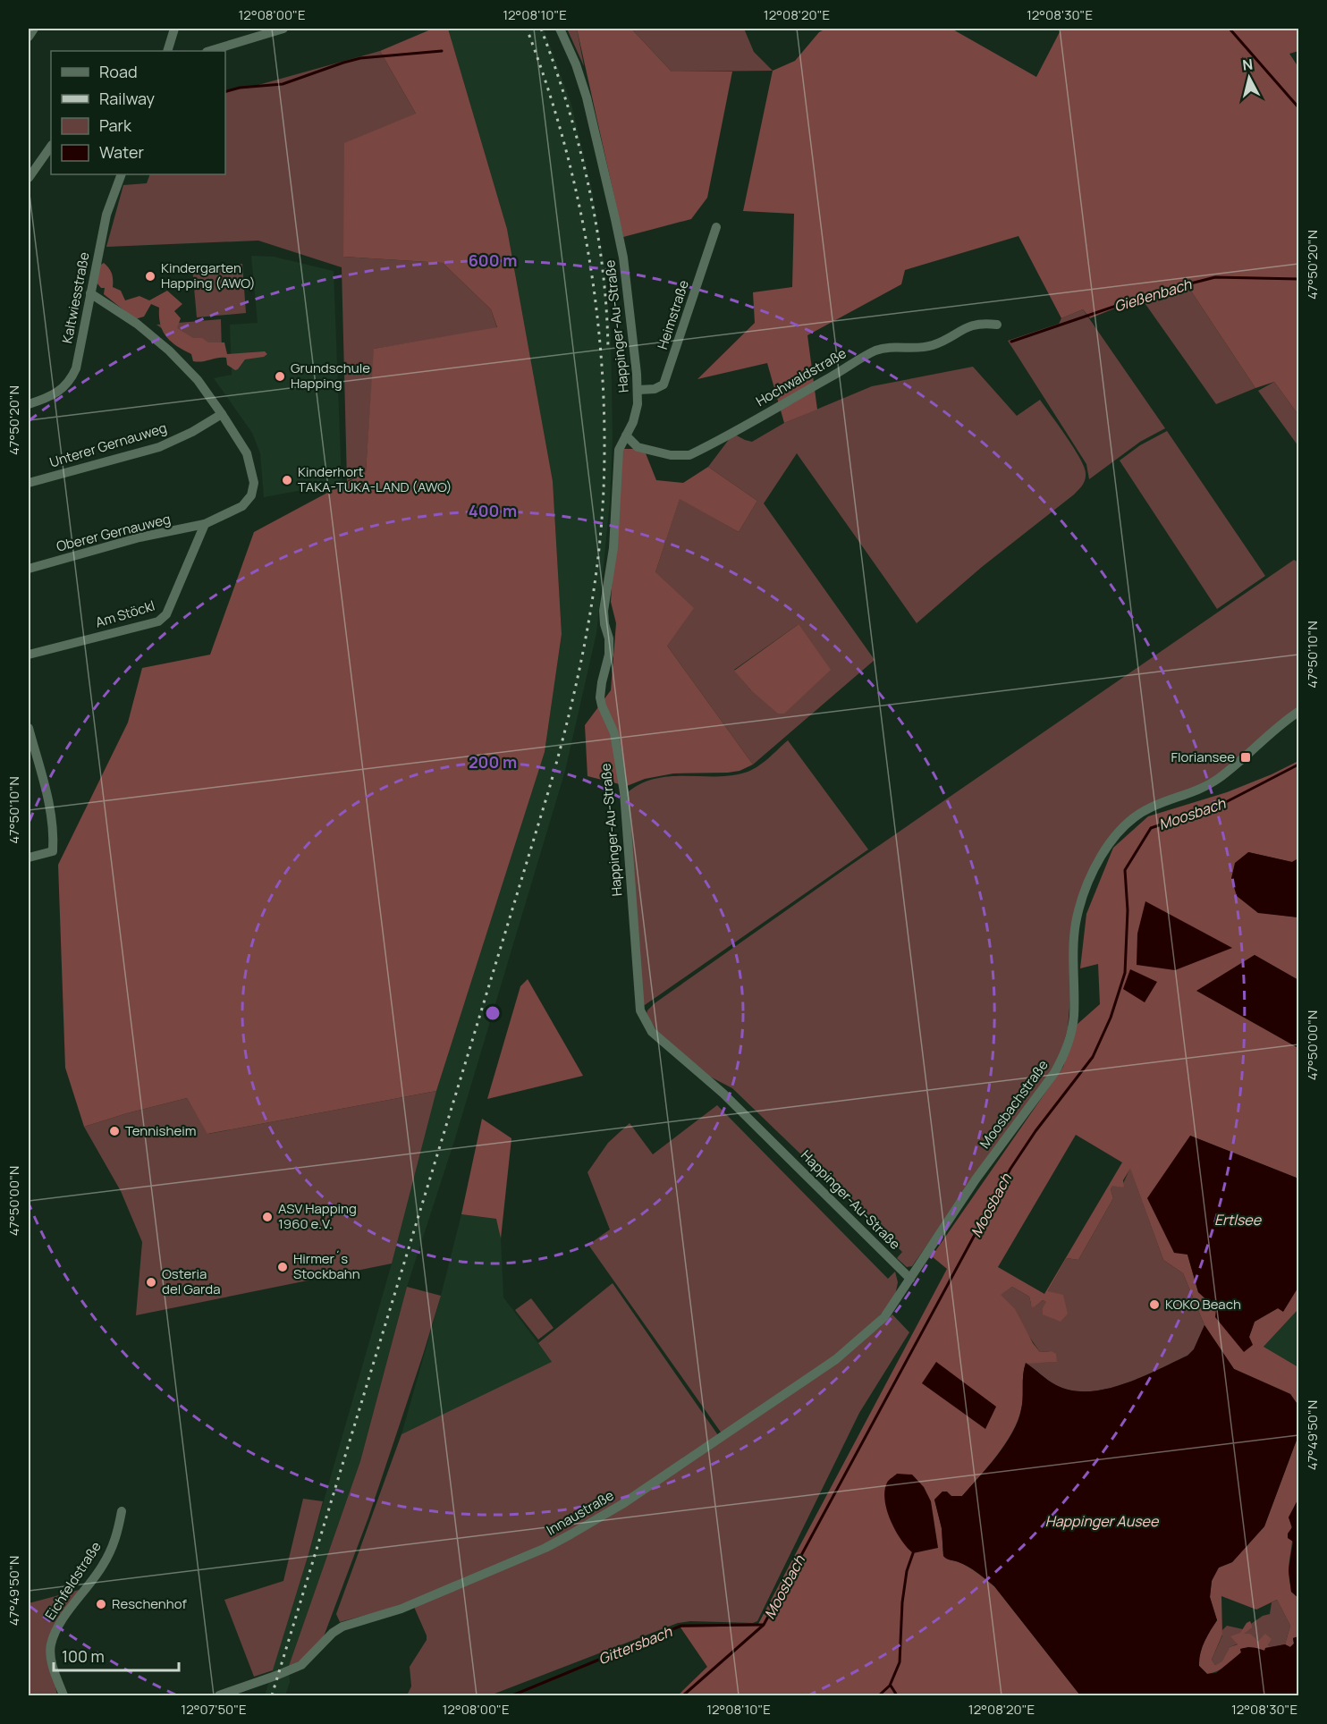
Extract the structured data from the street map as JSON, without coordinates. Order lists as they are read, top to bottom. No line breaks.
{"streets":{"street":["Kaltwiesstraße","Heimstraße","Happinger-Au-Straße","Hochwaldstraße","Unterer Gernauweg","Oberer Gernauweg","Am Stöckl","Moosbachstraße","Innaustraße","Eichfeldstraße"]},"crossings":[["Kaltwiesstraße","Oberer Gernauweg"],["Heimstraße","Happinger-Au-Straße"],["Happinger-Au-Straße","Hochwaldstraße"],["Happinger-Au-Straße","Moosbachstraße"],["Happinger-Au-Straße","Innaustraße"],["Unterer Gernauweg","Oberer Gernauweg"],["Oberer Gernauweg","Am Stöckl"],["Moosbachstraße","Innaustraße"]],"water":["Gießenbach","Moosbach","Ertlsee","Happinger Ausee","Gittersbach"],"places":{"other":["Kindergarten Happing (AWO)","Grundschule Happing","Kinderhort TAKA-TUKA-LAND (AWO)","Tennisheim","ASV Happing 1960 e.V.","Hirmer´s Stockbahn","Osteria del Garda","KOKO Beach","Reschenhof"],"transit":["Floriansee"]},"legend":["Road","Railway","Park","Water"],"scale_bar":"100 m","north":"top","coordinates":["12°08'00\"E","12°08'10\"E","12°08'20\"E","12°08'30\"E","47°50'20\"N","47°50'10\"N","47°50'00\"N","47°49'50\"N","12°07'50\"E"],"rings":["600 m","400 m","200 m"]}
